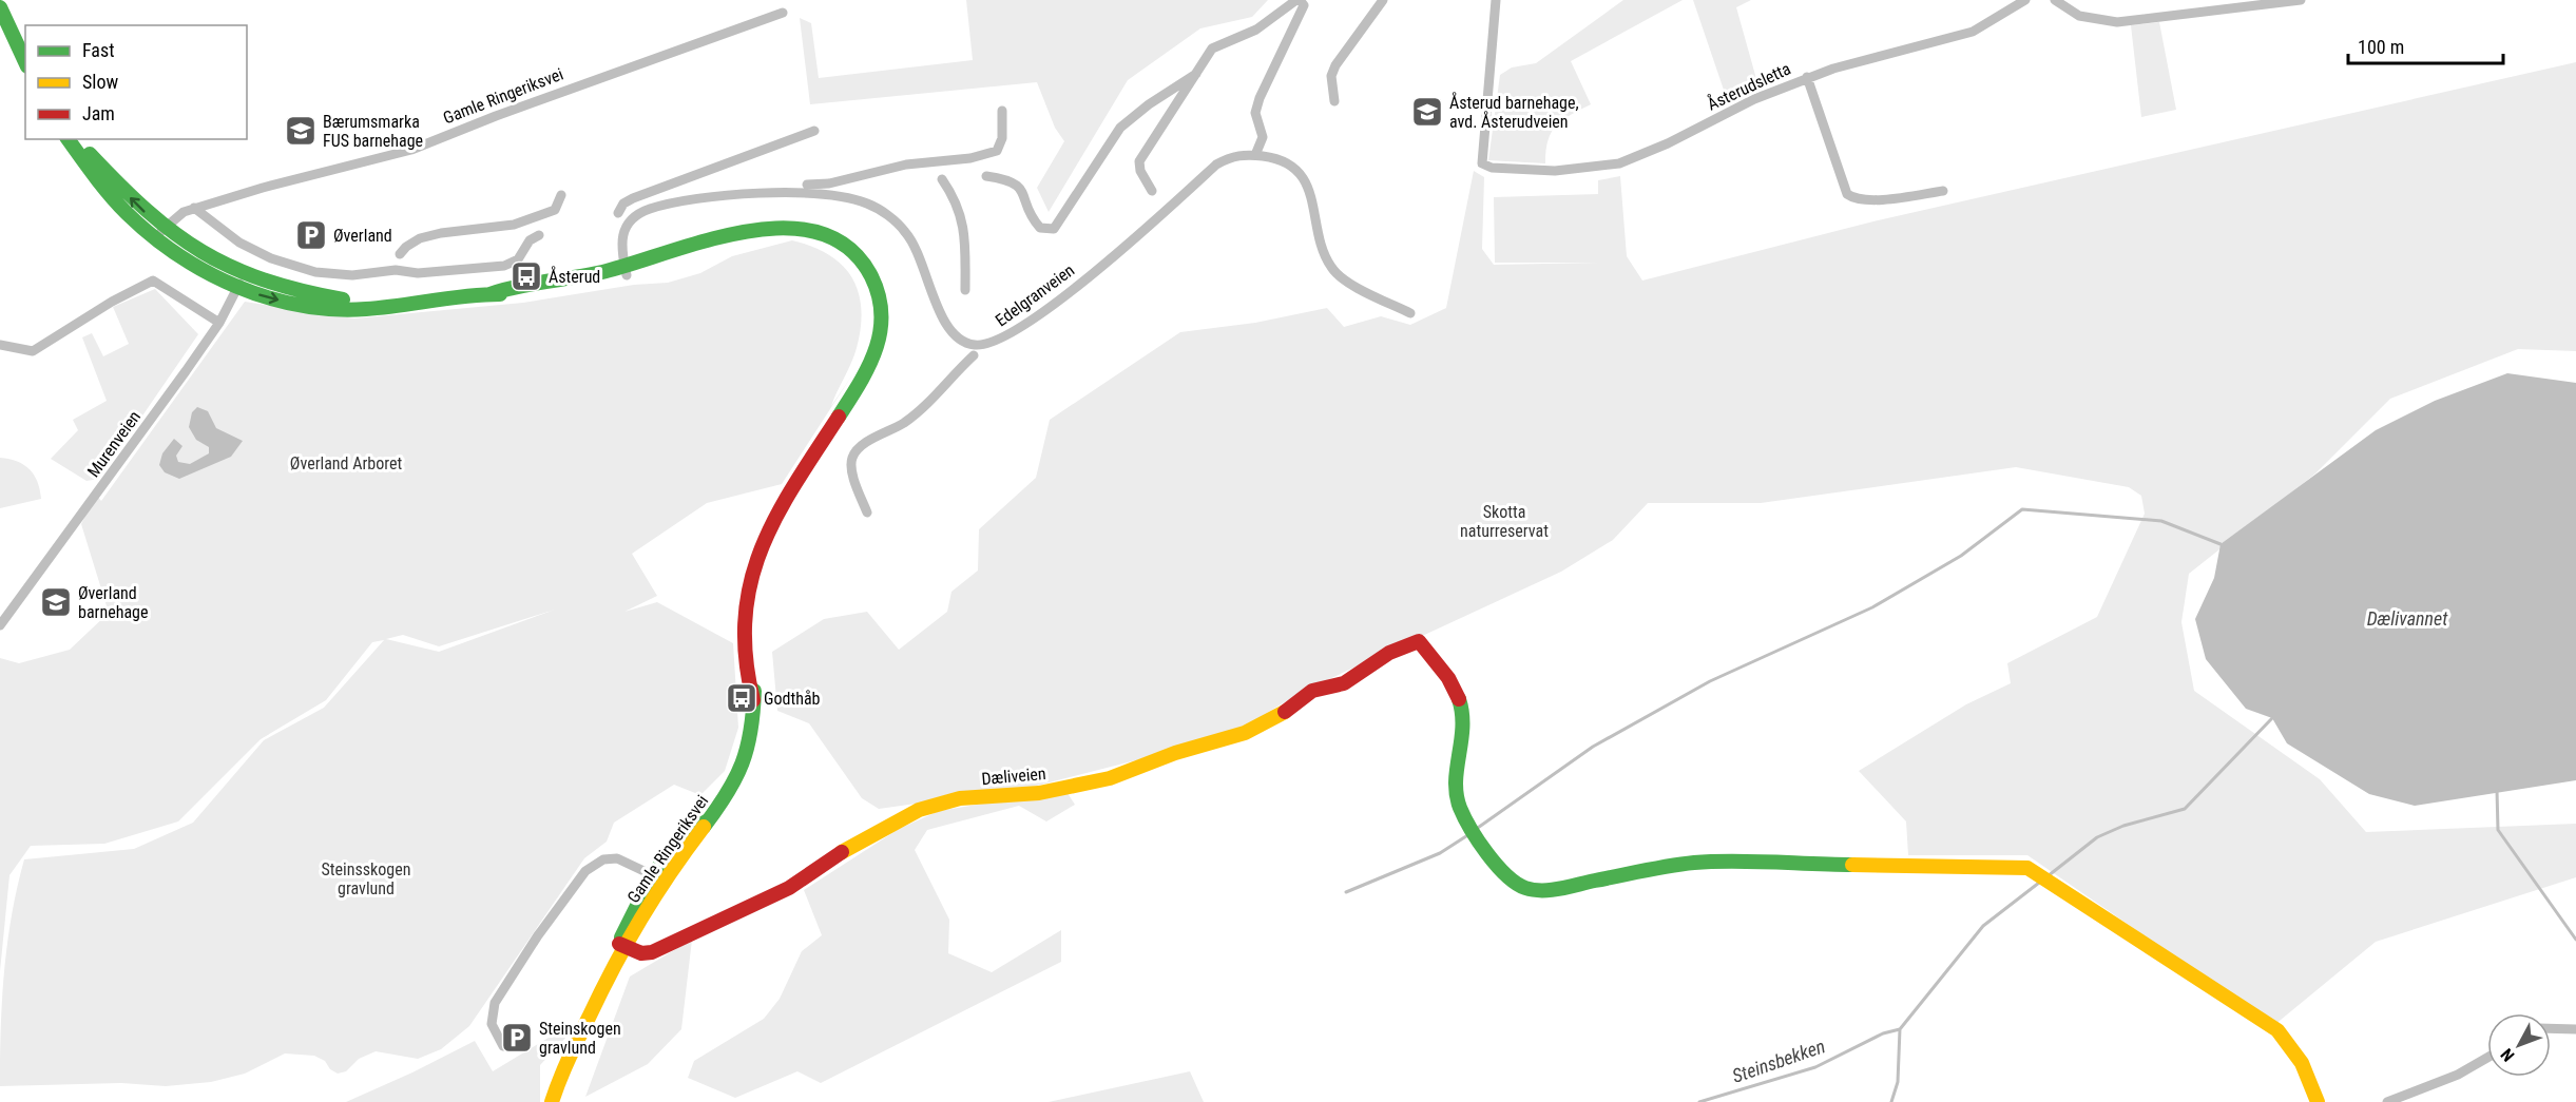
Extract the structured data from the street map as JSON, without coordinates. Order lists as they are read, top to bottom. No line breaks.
{"streets":{"street":["Åsterudsletta","Gamle Ringeriksvei","Edelgranveien","Murenveien","Dæliveien"]},"crossings":[["Gamle Ringeriksvei","Edelgranveien"],["Gamle Ringeriksvei","Murenveien"],["Gamle Ringeriksvei","Dæliveien"]],"water":["Dælivannet","Steinsbekken"],"parks":["Øverland Arboret","Skotta naturreservat","Steinsskogen gravlund"],"places":{"school or university":["Åsterud barnehage, avd. Åsterudveien","Bærumsmarka FUS barnehage","Øverland barnehage"],"parking":["Øverland","Steinskogen gravlund"],"bus stop":["Åsterud","Godthåb"]},"legend":["Fast","Slow","Jam"],"scale_bar":"100 m","north":"bottom left"}
